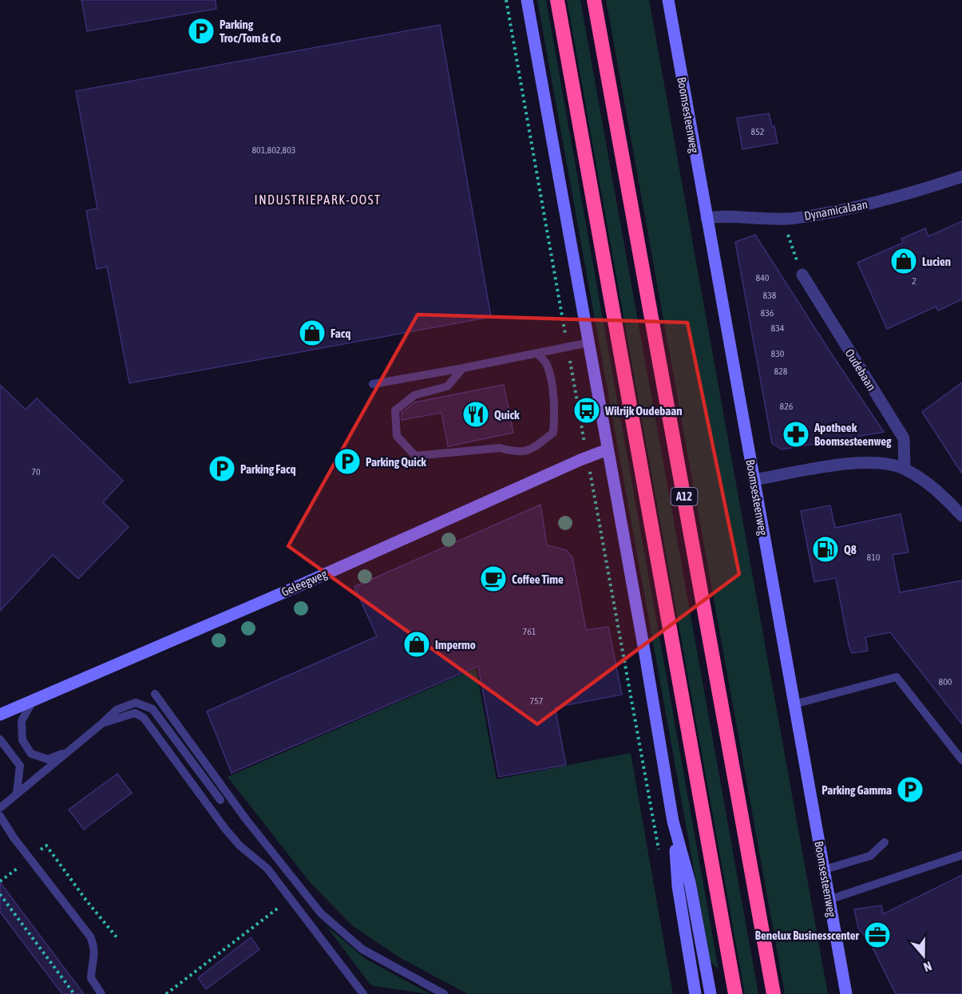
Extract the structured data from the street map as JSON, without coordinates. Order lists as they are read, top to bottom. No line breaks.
{"streets":{"highway":["A12"],"main road":["Boomsesteenweg","Geleegweg"],"street":["Dynamicalaan","Oudebaan"]},"crossings":[["Boomsesteenweg","Dynamicalaan"]],"districts":["INDUSTRIEPARK-OOST"],"places":{"parking":["Parking Troc/Tom & Co","Parking Quick","Parking Facq","Parking Gamma"],"shop":["Lucien","Facq","Impermo"],"bus stop":["Wilrijk Oudebaan"],"restaurant":["Quick"],"pharmacy":["Apotheek Boomsesteenweg"],"fuel station":["Q8"],"cafe":["Coffee Time"],"office":["Benelux Businesscenter"]},"house_numbers":["852","801,802,803","840","2","838","836","834","830","828","826","70","810","761","800","757"],"north":"bottom"}
